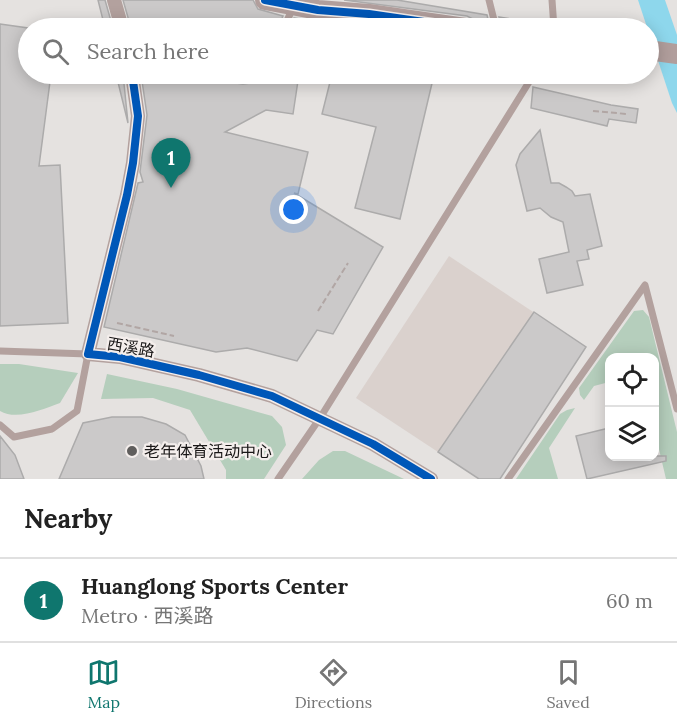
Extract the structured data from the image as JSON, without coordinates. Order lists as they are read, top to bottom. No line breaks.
{"streets":{"street":["西溪路"]},"places":["老年体育活动中心"],"page":{"search":"Search here","pins":"1","heading":"Nearby","list":[{"mark":"1","name":"Huanglong Sports Center","note":"Metro · 西溪路","value":"60 m"}],"nav":["Map","Directions","Saved"]}}
